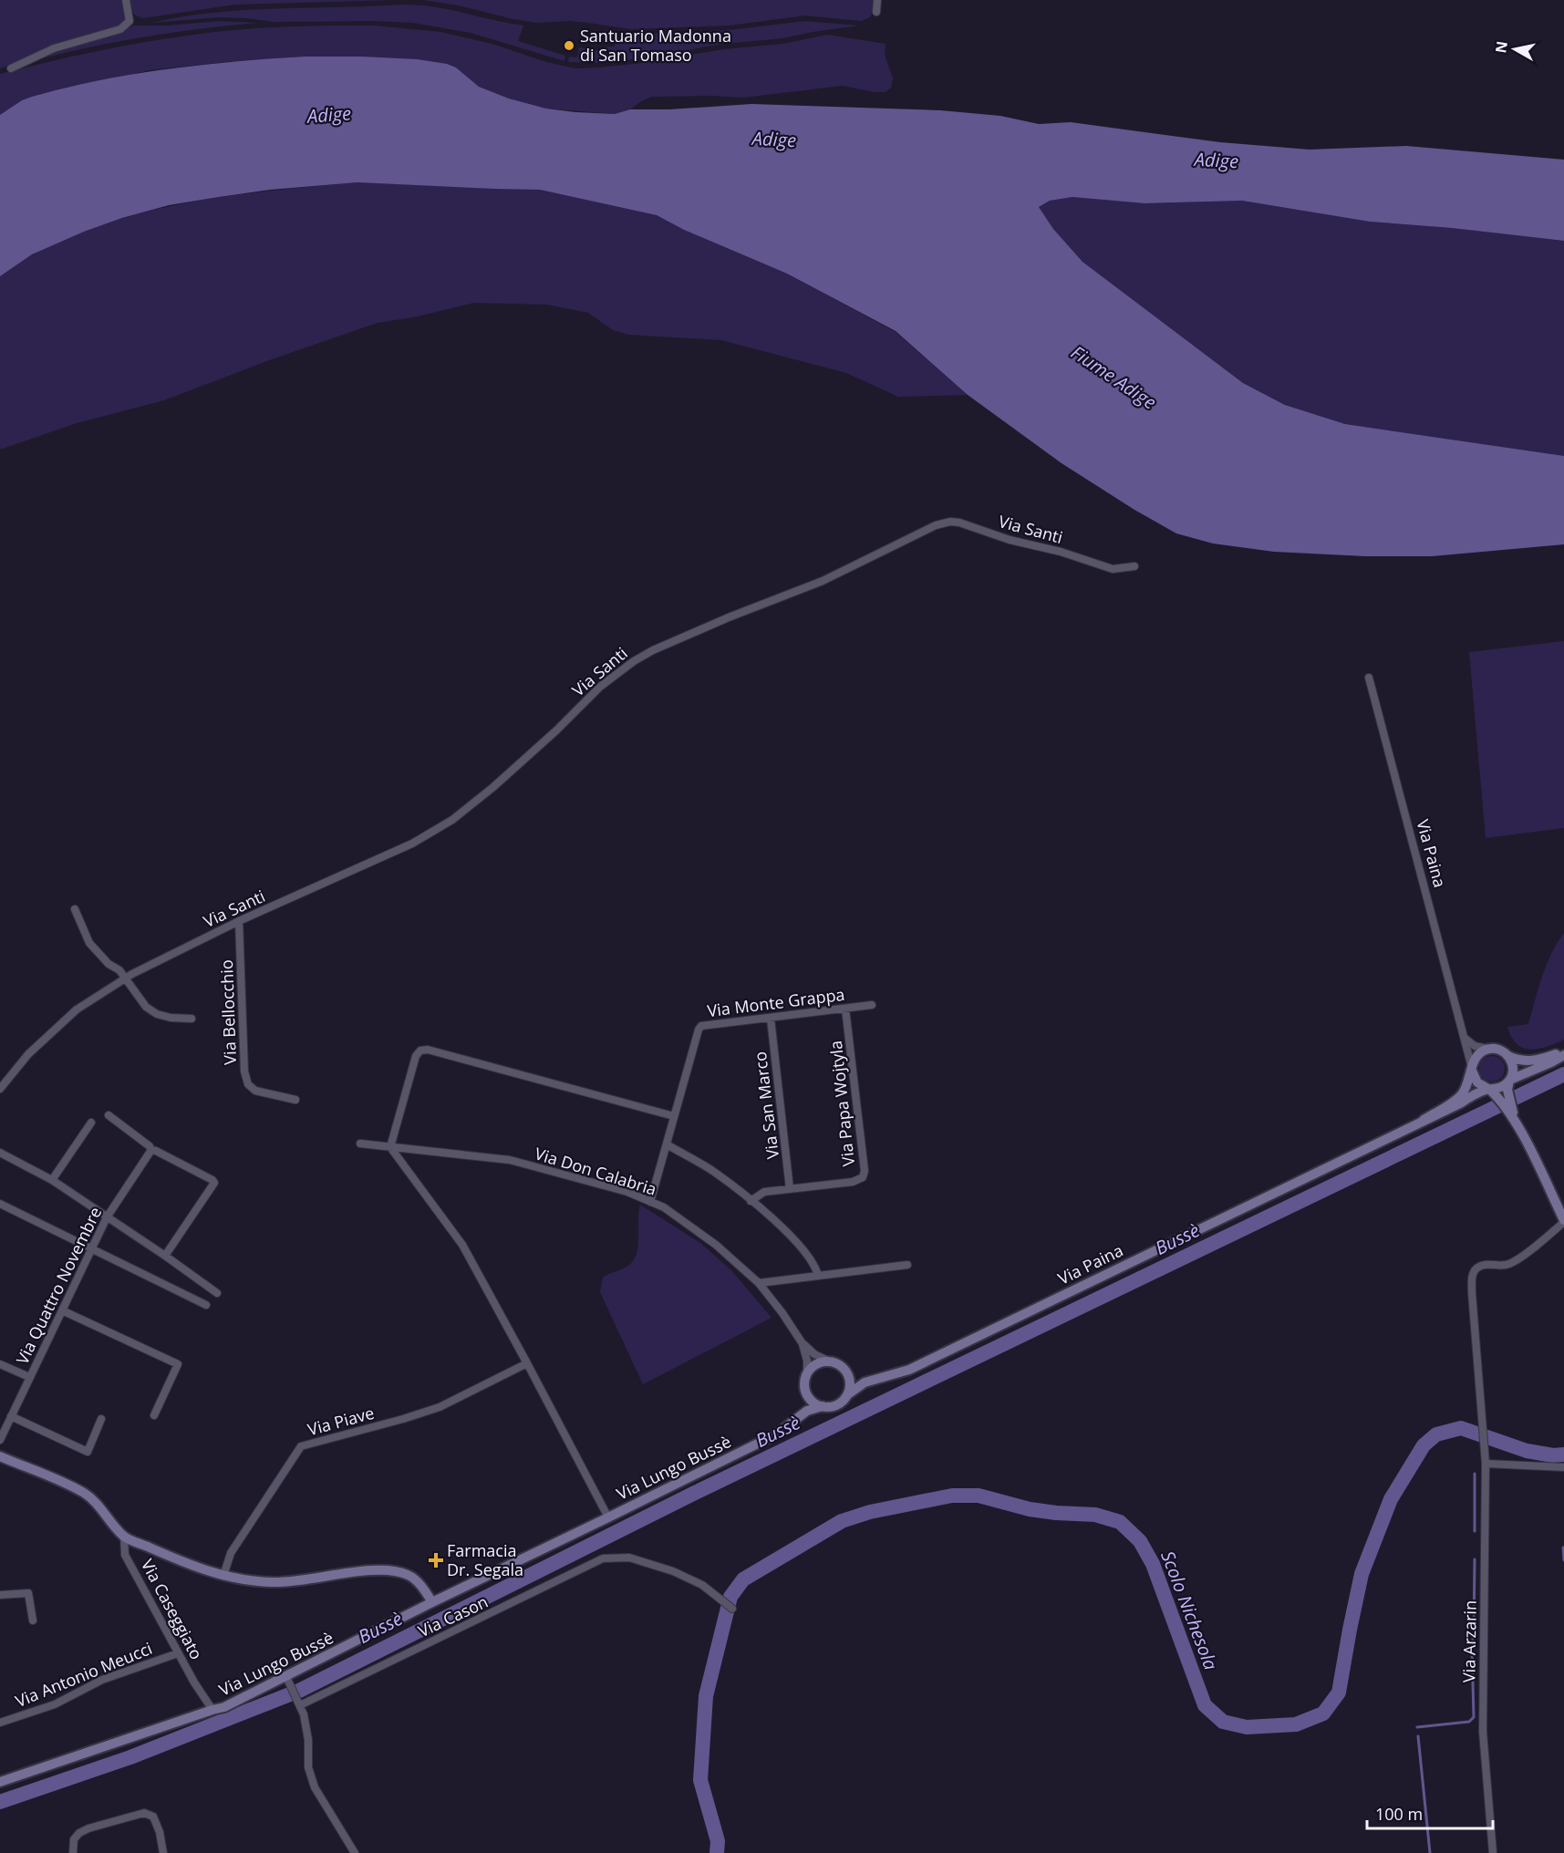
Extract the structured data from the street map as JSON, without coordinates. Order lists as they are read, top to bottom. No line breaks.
{"streets":{"main road":["Via Paina","Via Lungo Bussè","Via Caseggiato"],"street":["Via Santi","Via Monte Grappa","Via Bellocchio","Via Papa Wojtyla","Via San Marco","Via Don Calabria","Via Quattro Novembre","Via Piave","Via Cason","Via Arzarin","Via Antonio Meucci"]},"crossings":[["Via Santi","Via Bellocchio"],["Via Paina","Via Don Calabria"],["Via Paina","Via Lungo Bussè"],["Via Monte Grappa","Via Papa Wojtyla"],["Via Monte Grappa","Via San Marco"],["Via Monte Grappa","Via Don Calabria"],["Via Papa Wojtyla","Via San Marco"],["Via Don Calabria","Via Lungo Bussè"],["Via Lungo Bussè","Via Caseggiato"],["Via Caseggiato","Via Antonio Meucci"]],"water":["Adige","Fiume Adige","Bussè","Scolo Nichesola"],"places":{"other":["Santuario Madonna di San Tomaso"],"health":["Farmacia Dr. Segala"]},"scale_bar":"100 m","north":"left"}
